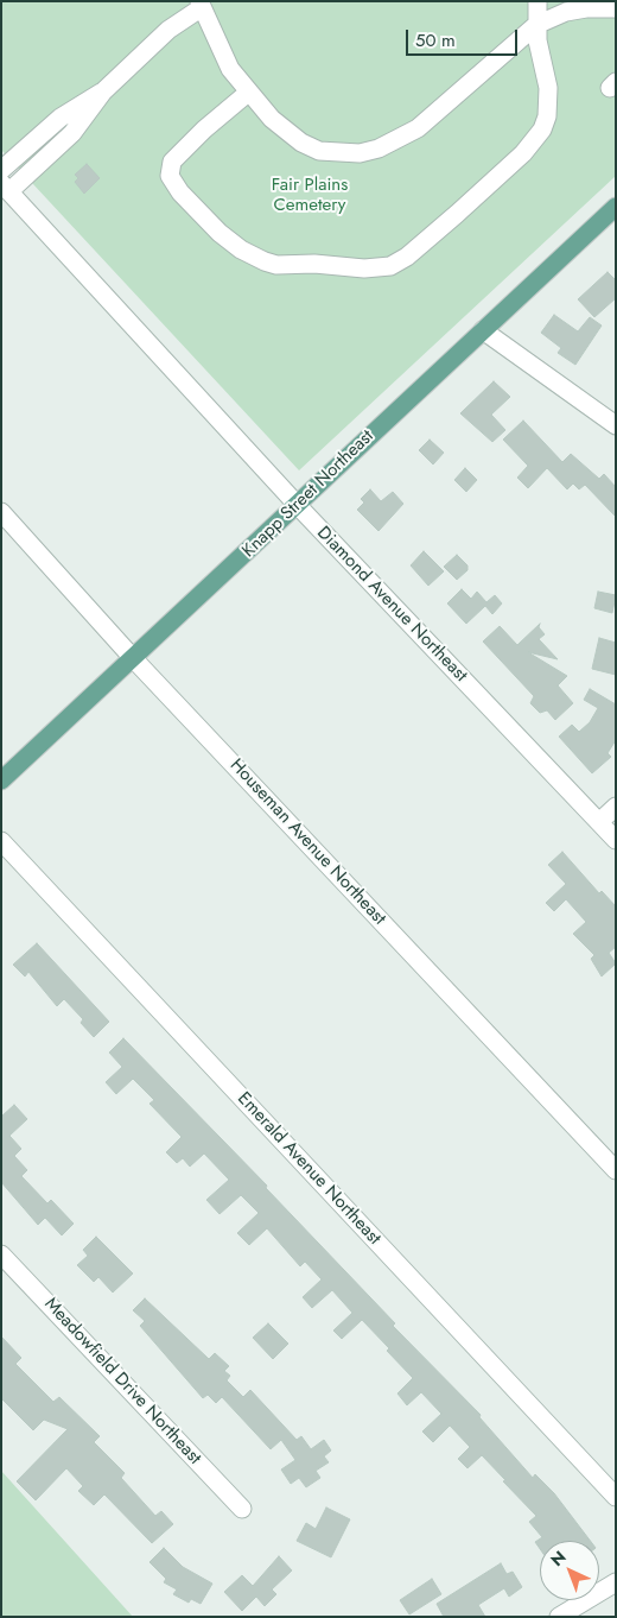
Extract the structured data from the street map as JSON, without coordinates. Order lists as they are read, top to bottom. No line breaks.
{"streets":{"main road":["Knapp Street Northeast"],"street":["Diamond Avenue Northeast","Houseman Avenue Northeast","Emerald Avenue Northeast","Meadowfield Drive Northeast"]},"crossings":[["Knapp Street Northeast","Diamond Avenue Northeast"],["Knapp Street Northeast","Houseman Avenue Northeast"]],"parks":["Fair Plains Cemetery"],"scale_bar":"50 m","north":"top left"}
